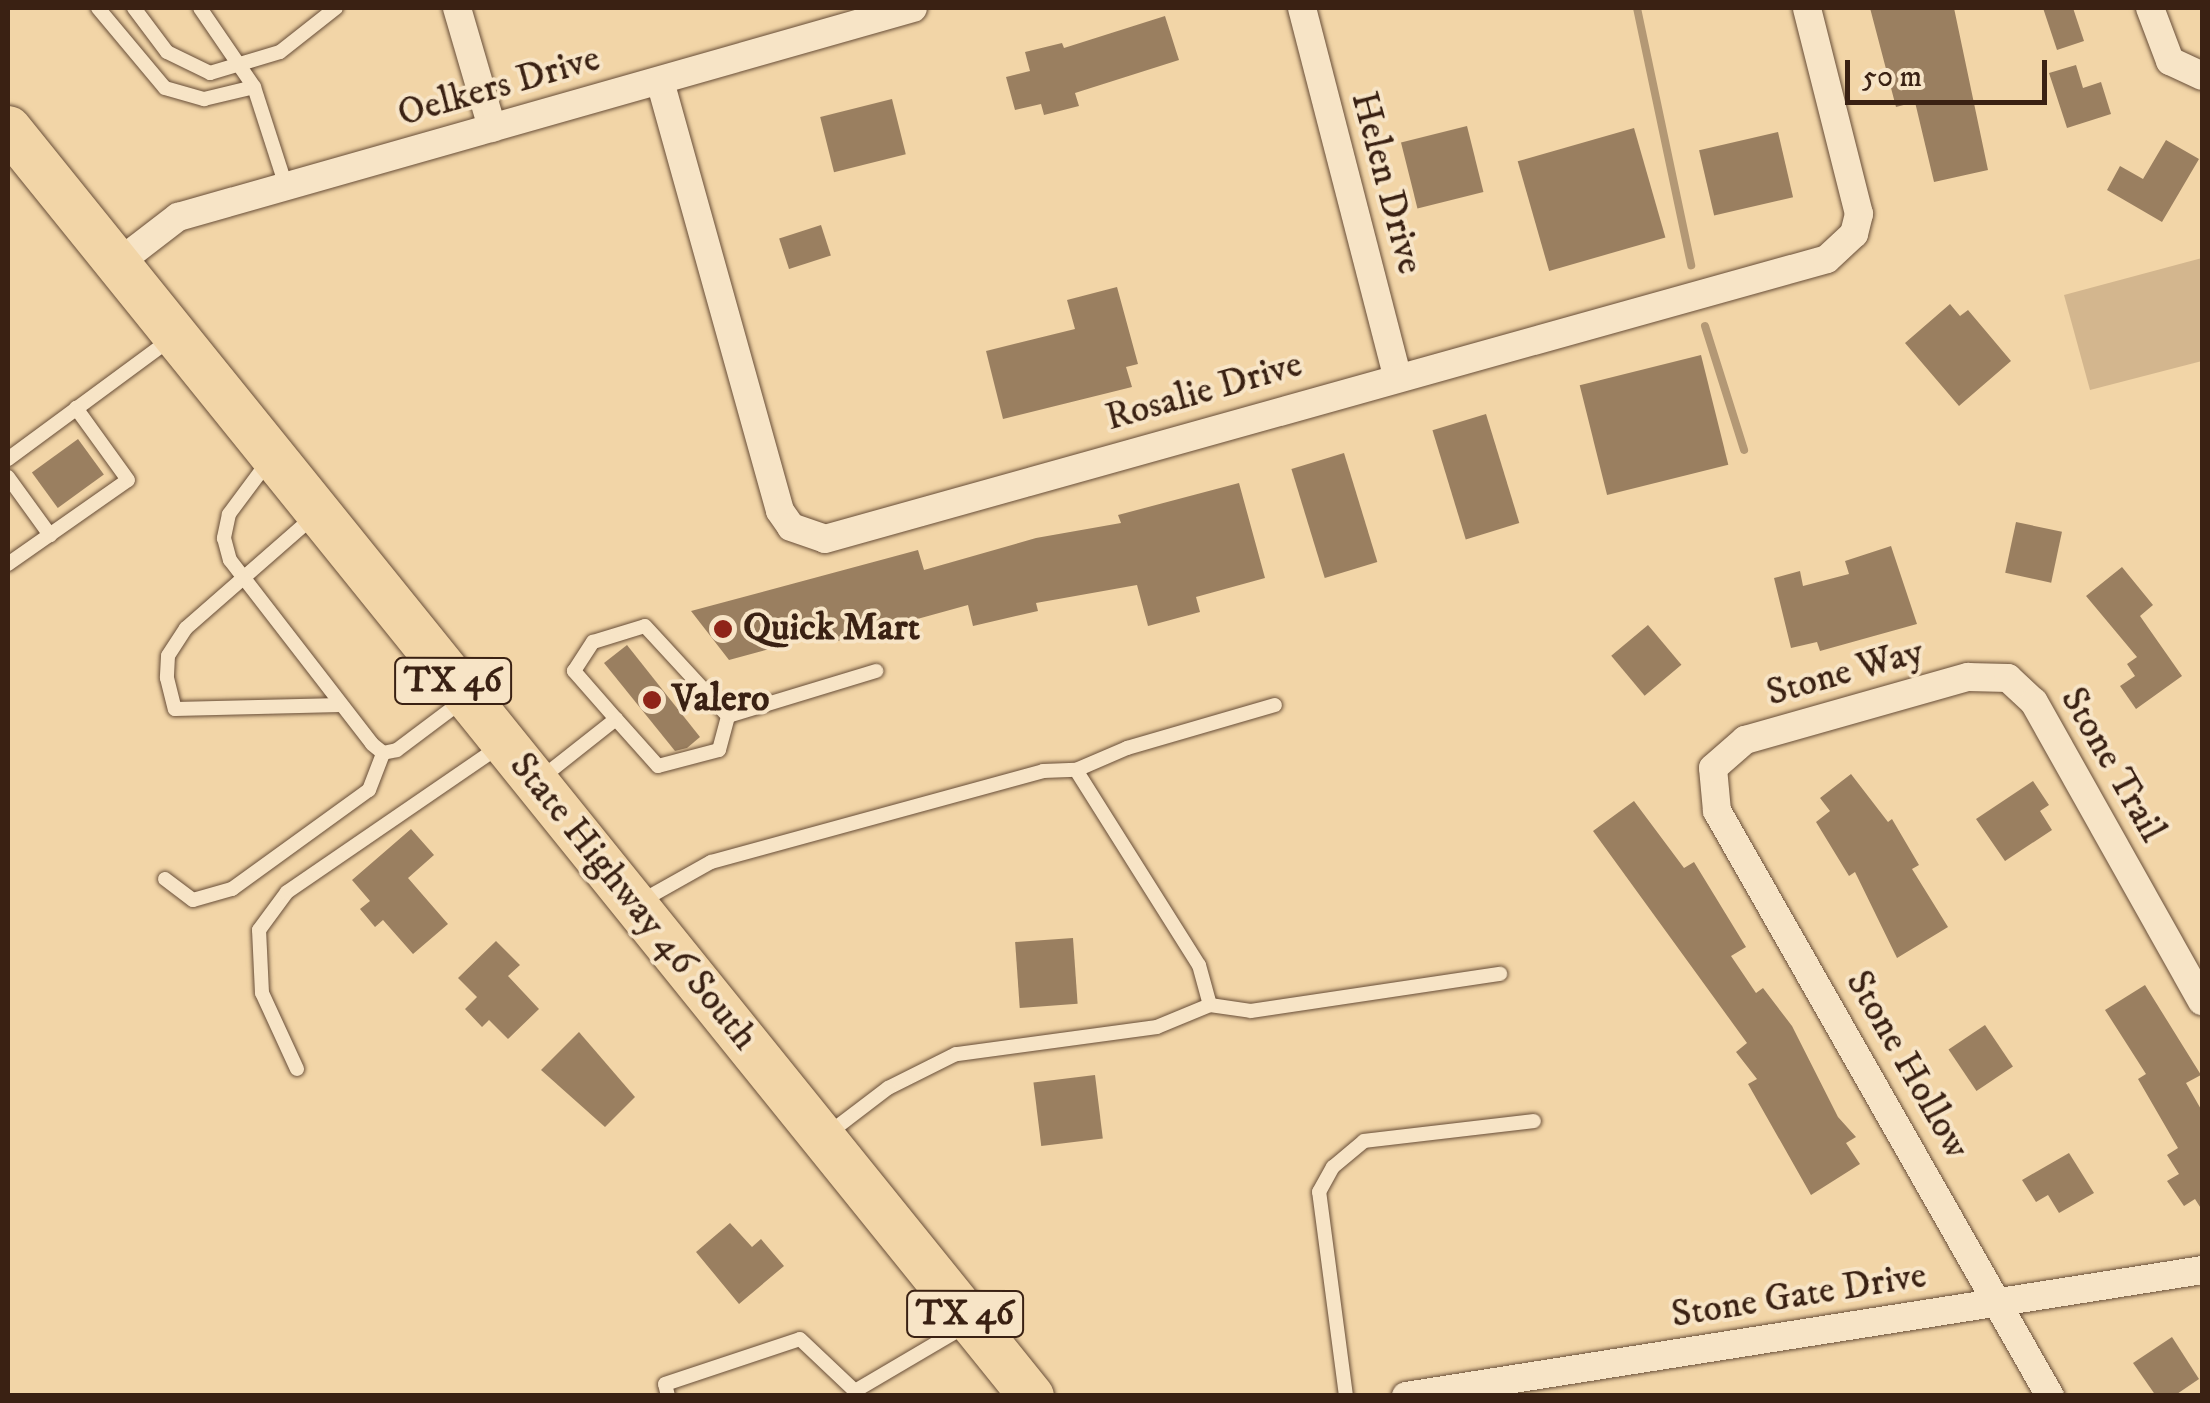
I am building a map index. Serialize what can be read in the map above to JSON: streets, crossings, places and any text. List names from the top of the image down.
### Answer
{
  "streets": {
    "main road": ["TX 46", "State Highway 46 South"],
    "street": [
      "Oelkers Drive",
      "Helen Drive",
      "Rosalie Drive",
      "Stone Way",
      "Stone Trail",
      "Stone Hollow",
      "Stone Gate Drive"
    ]
  },
  "crossings": [
    ["Oelkers Drive", "Rosalie Drive"],
    ["Oelkers Drive", "State Highway 46 South"],
    ["Helen Drive", "Rosalie Drive"],
    ["Stone Way", "Stone Trail"],
    ["Stone Way", "Stone Hollow"],
    ["Stone Hollow", "Stone Gate Drive"]
  ],
  "places": ["Quick Mart", "Valero"],
  "scale_bar": "50 m"
}
